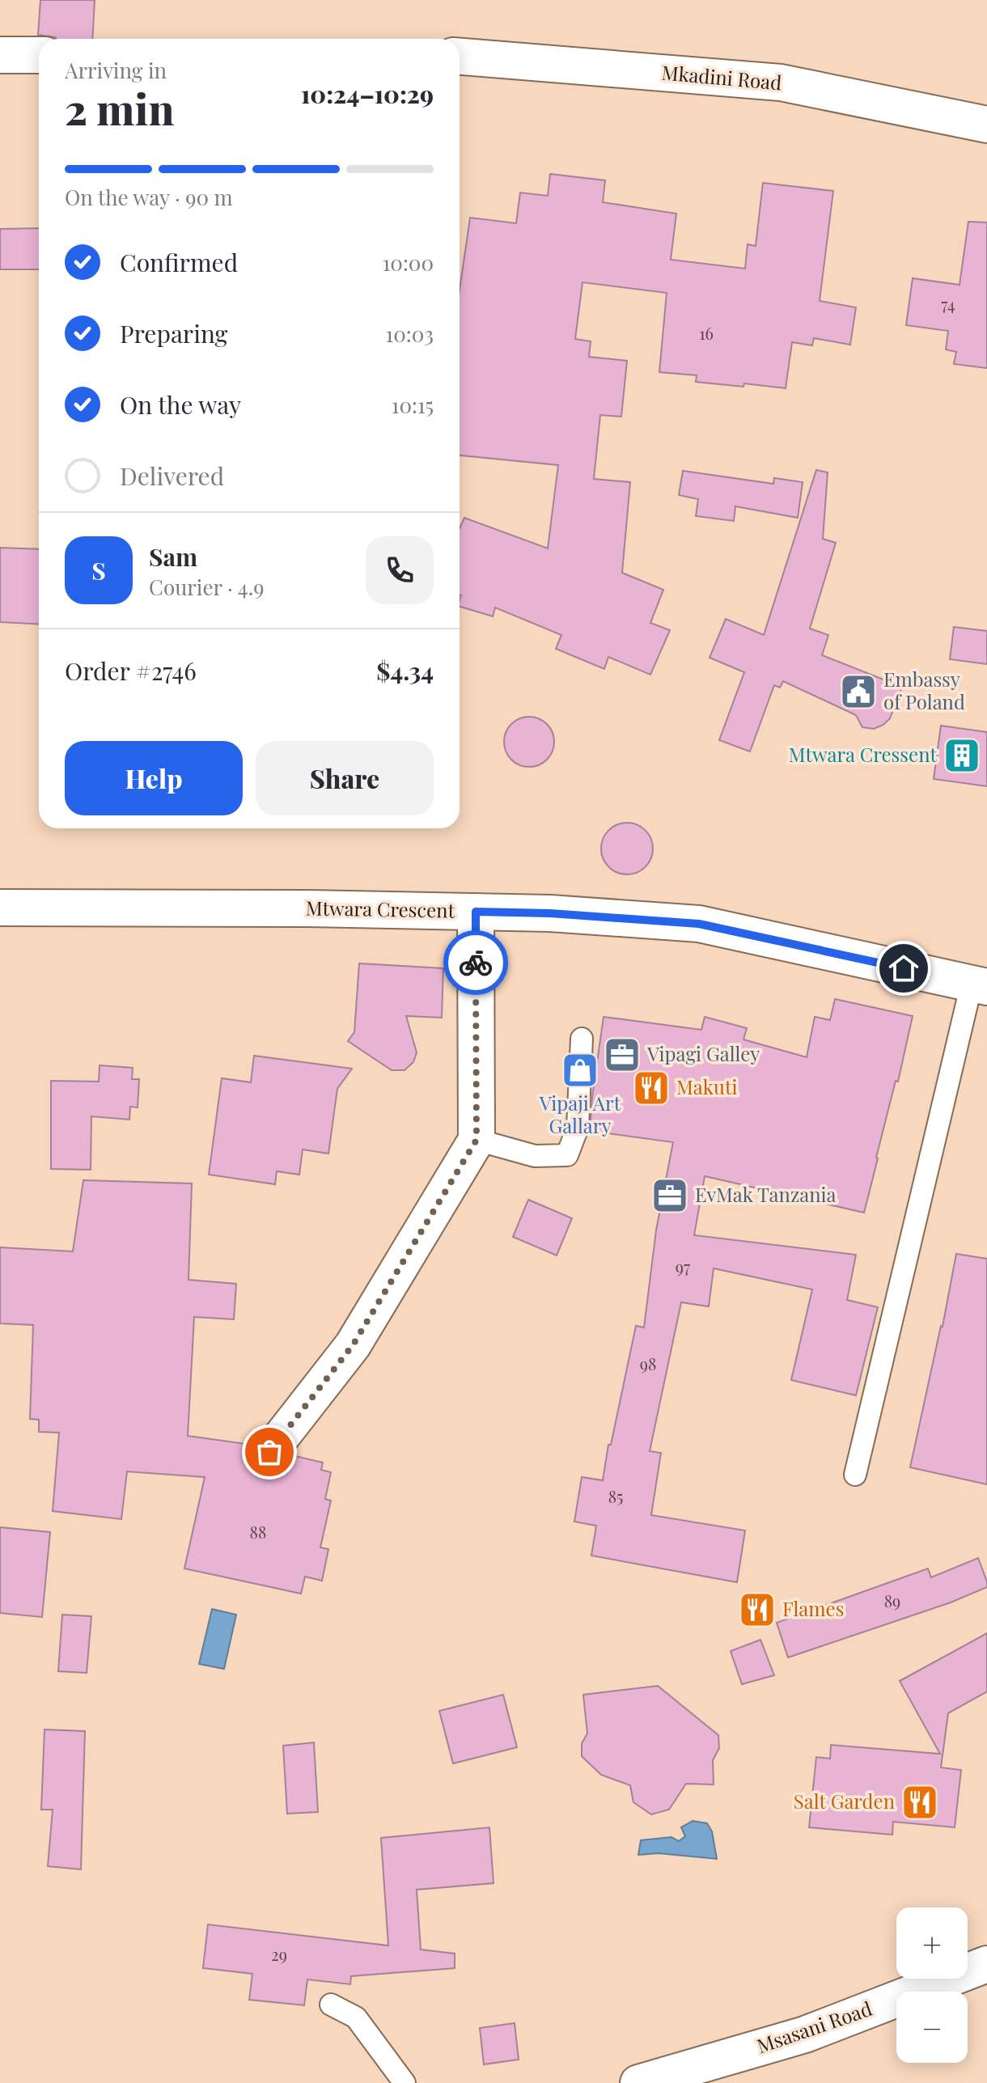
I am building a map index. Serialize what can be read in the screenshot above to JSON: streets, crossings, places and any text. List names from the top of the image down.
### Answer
{
  "streets": {
    "street": ["Mkadini Road", "Mtwara Crescent", "Msasani Road"]
  },
  "places": {
    "public building": ["Embassy of Poland"],
    "building": ["Mtwara Cressent"],
    "office": ["Vipagi Galley", "EvMak Tanzania"],
    "shop": ["Vipaji Art Gallary"],
    "restaurant": ["Makuti", "Flames", "Salt Garden"]
  },
  "house_numbers": [
    "74",
    "16",
    "97",
    "98",
    "85",
    "88",
    "89",
    "29"
  ],
  "page": {
    "heading": ["2 min", "Arriving in", "10:24–10:29"],
    "panel": [
      "Sam",
      "Courier · 4.9",
      "Order #2746",
      "$4.34"
    ],
    "bar": "On the way · 90 m",
    "list": [
      ["Confirmed", "10:00"],
      ["Preparing", "10:03"],
      ["On the way", "10:15"],
      "Delivered"
    ],
    "round": "S",
    "buttons": ["Help", "Share"],
    "map_buttons": ["+", "−"]
  }
}
